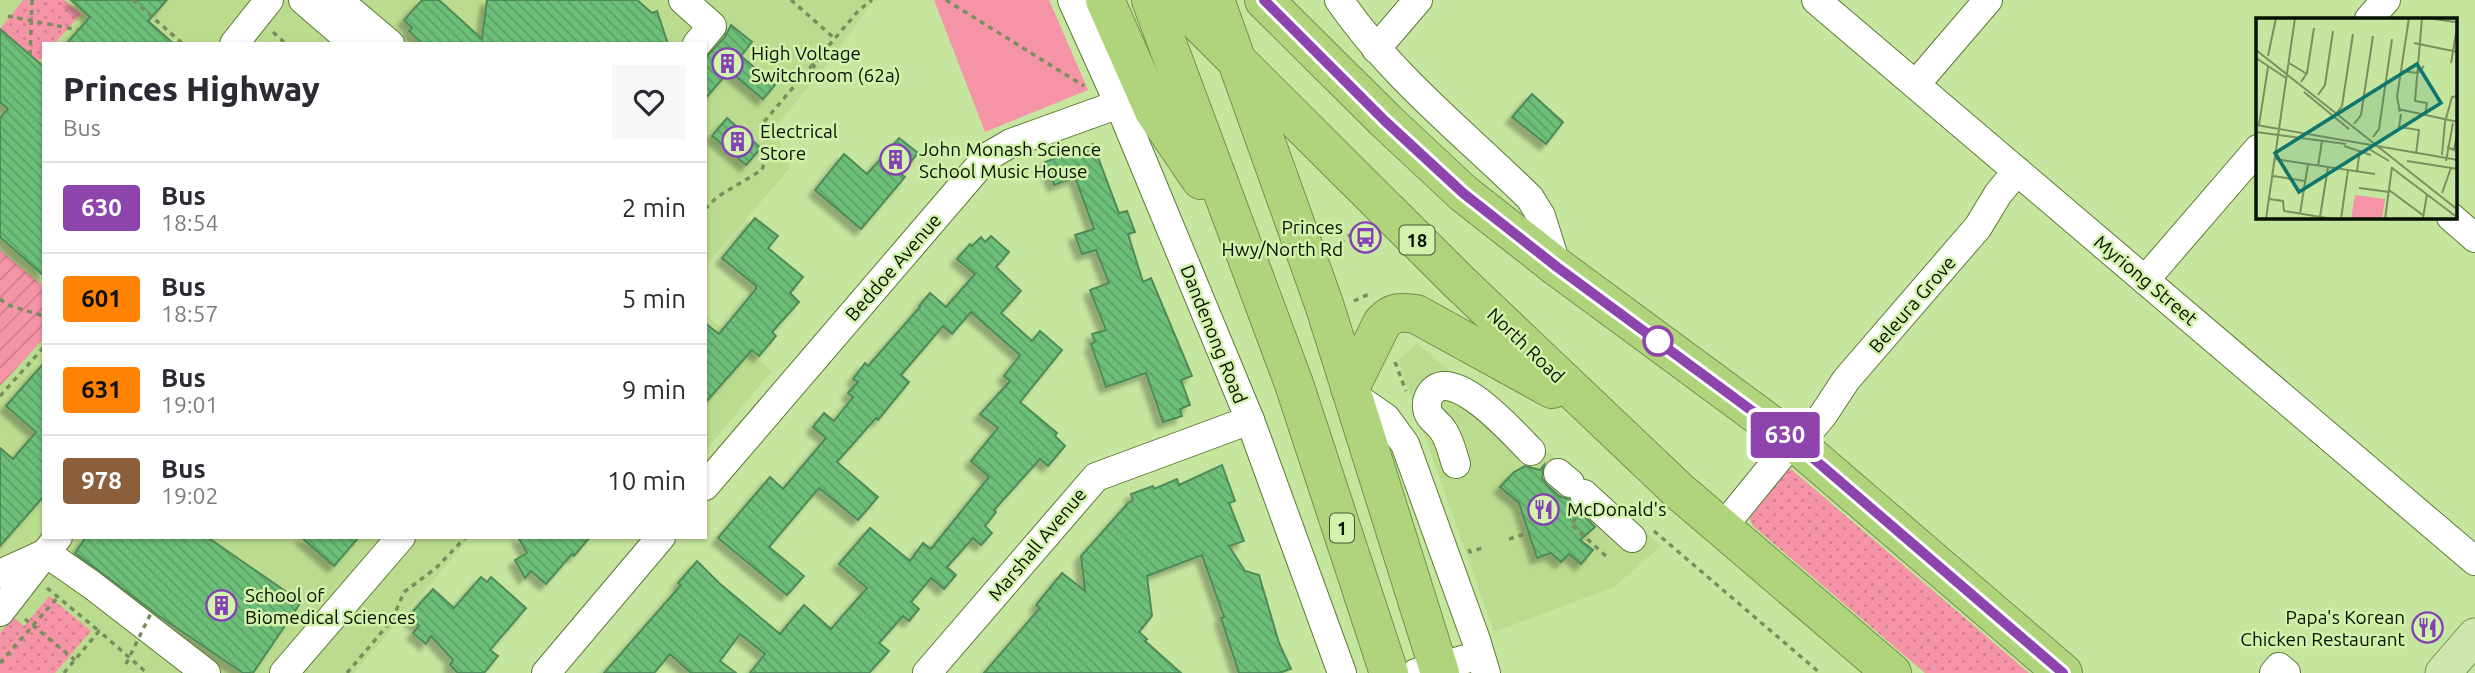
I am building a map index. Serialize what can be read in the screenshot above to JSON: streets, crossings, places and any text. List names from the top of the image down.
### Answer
{
  "streets": {
    "highway": ["18", "North Road", "1"],
    "street": [
      "Beddoe Avenue",
      "Myriong Street",
      "Beleura Grove",
      "Dandenong Road",
      "Marshall Avenue"
    ]
  },
  "crossings": [
    ["Beddoe Avenue", "Dandenong Road"],
    ["Myriong Street", "Beleura Grove"],
    ["Beleura Grove", "North Road"],
    ["Dandenong Road", "Marshall Avenue"]
  ],
  "places": {
    "building": [
      "High Voltage Switchroom (62a)",
      "Electrical Store",
      "John Monash Science School Music House",
      "School of Biomedical Sciences"
    ],
    "bus stop": ["Princes Hwy/North Rd"],
    "restaurant": ["McDonald's", "Papa's Korean Chicken Restaurant"]
  },
  "lines": ["bus line 630"],
  "page": {
    "on_map": "630",
    "heading": ["Princes Highway", "Bus"],
    "list": [
      {
        "mark": "630",
        "name": "Bus",
        "note": "18:54",
        "value": "2 min"
      },
      {
        "mark": "601",
        "name": "Bus",
        "note": "18:57",
        "value": "5 min"
      },
      {
        "mark": "631",
        "name": "Bus",
        "note": "19:01",
        "value": "9 min"
      },
      {
        "mark": "978",
        "name": "Bus",
        "note": "19:02",
        "value": "10 min"
      }
    ]
  }
}
